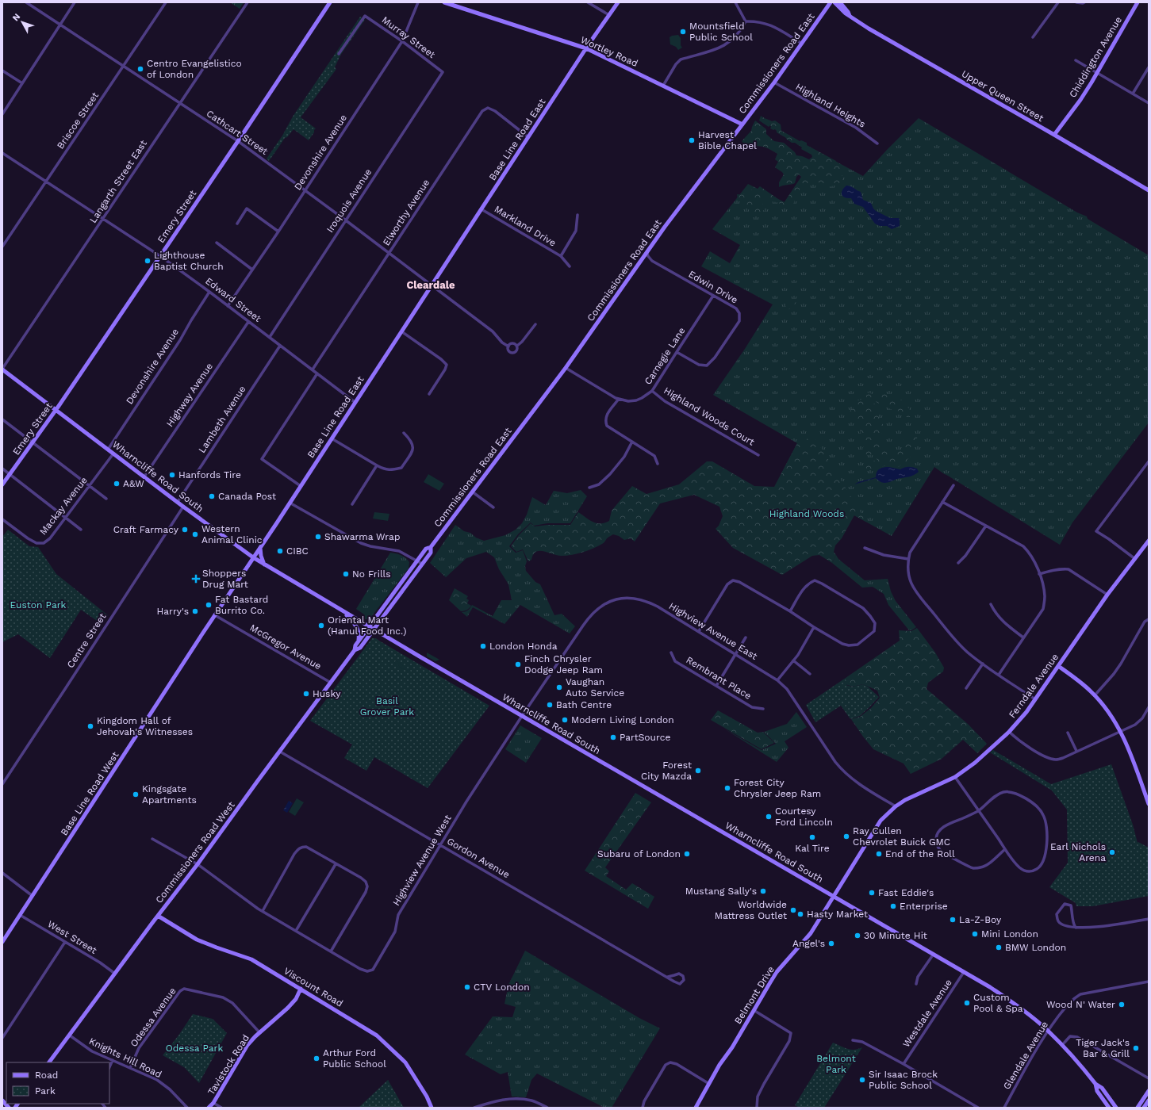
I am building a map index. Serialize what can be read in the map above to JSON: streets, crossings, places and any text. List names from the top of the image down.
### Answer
{
  "streets": {
    "street": [
      "Murray Street",
      "Wortley Road",
      "Chiddington Avenue",
      "Commissioners Road East",
      "Upper Queen Street",
      "Highland Heights",
      "Briscoe Street",
      "Cathcart Street",
      "Base Line Road East",
      "Devonshire Avenue",
      "Langarth Street East",
      "Iroquois Avenue",
      "Elworthy Avenue",
      "Emery Street",
      "Markland Drive",
      "Edwin Drive",
      "Edward Street",
      "Carnegie Lane",
      "Highway Avenue",
      "Highland Woods Court",
      "Lambeth Avenue",
      "Wharncliffe Road South",
      "Mackay Avenue",
      "Highview Avenue East",
      "Centre Street",
      "McGregor Avenue",
      "Rembrant Place",
      "Ferndale Avenue",
      "Base Line Road West",
      "Commissioners Road West",
      "Gordon Avenue",
      "Highview Avenue West",
      "West Street",
      "Viscount Road",
      "Belmont Drive",
      "Westdale Avenue",
      "Odessa Avenue",
      "Glendale Avenue",
      "Knights Hill Road",
      "Tavistock Road"
    ]
  },
  "crossings": [
    ["Murray Street", "Devonshire Avenue"],
    ["Murray Street", "Iroquois Avenue"],
    ["Wortley Road", "Commissioners Road East"],
    ["Wortley Road", "Base Line Road East"],
    ["Chiddington Avenue", "Upper Queen Street"],
    ["Commissioners Road East", "Highland Heights"],
    ["Commissioners Road East", "Edwin Drive"],
    ["Commissioners Road East", "Carnegie Lane"],
    ["Commissioners Road East", "Wharncliffe Road South"],
    ["Commissioners Road East", "Commissioners Road West"],
    ["Briscoe Street", "Cathcart Street"],
    ["Briscoe Street", "Edward Street"],
    ["Cathcart Street", "Base Line Road East"],
    ["Cathcart Street", "Devonshire Avenue"],
    ["Cathcart Street", "Langarth Street East"],
    ["Cathcart Street", "Iroquois Avenue"],
    ["Cathcart Street", "Elworthy Avenue"],
    ["Cathcart Street", "Emery Street"],
    ["Base Line Road East", "Elworthy Avenue"],
    ["Base Line Road East", "Markland Drive"],
    ["Base Line Road East", "Edward Street"],
    ["Base Line Road East", "Wharncliffe Road South"],
    ["Base Line Road East", "Base Line Road West"],
    ["Devonshire Avenue", "Edward Street"],
    ["Devonshire Avenue", "Wharncliffe Road South"],
    ["Langarth Street East", "Edward Street"],
    ["Langarth Street East", "Wharncliffe Road South"],
    ["Iroquois Avenue", "Edward Street"],
    ["Elworthy Avenue", "Edward Street"],
    ["Emery Street", "Edward Street"],
    ["Emery Street", "Wharncliffe Road South"],
    ["Edwin Drive", "Carnegie Lane"],
    ["Edward Street", "Highway Avenue"],
    ["Edward Street", "Lambeth Avenue"],
    ["Carnegie Lane", "Highland Woods Court"],
    ["Highway Avenue", "Wharncliffe Road South"],
    ["Lambeth Avenue", "Wharncliffe Road South"],
    ["Wharncliffe Road South", "Mackay Avenue"],
    ["Wharncliffe Road South", "Highview Avenue East"],
    ["Wharncliffe Road South", "Centre Street"],
    ["Wharncliffe Road South", "Ferndale Avenue"],
    ["Wharncliffe Road South", "Base Line Road West"],
    ["Wharncliffe Road South", "Commissioners Road West"],
    ["Wharncliffe Road South", "Highview Avenue West"],
    ["Wharncliffe Road South", "Belmont Drive"],
    ["Wharncliffe Road South", "Westdale Avenue"],
    ["Wharncliffe Road South", "Glendale Avenue"],
    ["Highview Avenue East", "Ferndale Avenue"],
    ["Highview Avenue East", "Highview Avenue West"],
    ["McGregor Avenue", "Base Line Road West"],
    ["McGregor Avenue", "Commissioners Road West"],
    ["Ferndale Avenue", "Belmont Drive"],
    ["Base Line Road West", "West Street"],
    ["Commissioners Road West", "Gordon Avenue"],
    ["Commissioners Road West", "Highview Avenue West"],
    ["Commissioners Road West", "West Street"],
    ["Commissioners Road West", "Viscount Road"],
    ["Commissioners Road West", "Knights Hill Road"],
    ["Gordon Avenue", "Highview Avenue West"],
    ["Viscount Road", "Tavistock Road"],
    ["Odessa Avenue", "Knights Hill Road"],
    ["Odessa Avenue", "Tavistock Road"]
  ],
  "districts": ["Cleardale"],
  "parks": [
    "Highland Woods",
    "Euston Park",
    "Basil Grover Park",
    "Odessa Park",
    "Belmont Park"
  ],
  "places": {
    "other": [
      "Mountsfield Public School",
      "Centro Evangelistico of London",
      "Harvest Bible Chapel",
      "Lighthouse Baptist Church",
      "Hanfords Tire",
      "A&W",
      "Canada Post",
      "Craft Farmacy",
      "Western Animal Clinic",
      "Shawarma Wrap",
      "CIBC",
      "No Frills",
      "Fat Bastard Burrito Co.",
      "Harry's",
      "Oriental Mart (Hanul Food Inc.)",
      "London Honda",
      "Finch Chrysler Dodge Jeep Ram",
      "Vaughan Auto Service",
      "Husky",
      "Bath Centre",
      "Modern Living London",
      "Kingdom Hall of Jehovah's Witnesses",
      "PartSource",
      "Forest City Mazda",
      "Forest City Chrysler Jeep Ram",
      "Kingsgate Apartments",
      "Courtesy Ford Lincoln",
      "Ray Cullen Chevrolet Buick GMC",
      "Kal Tire",
      "Earl Nichols Arena",
      "Subaru of London",
      "End of the Roll",
      "Mustang Sally's",
      "Fast Eddie's",
      "Enterprise",
      "Worldwide Mattress Outlet",
      "Hasty Market",
      "La-Z-Boy",
      "Mini London",
      "30 Minute Hit",
      "Angel's",
      "BMW London",
      "CTV London",
      "Custom Pool & Spa",
      "Wood N' Water",
      "Tiger Jack's Bar & Grill",
      "Arthur Ford Public School",
      "Sir Isaac Brock Public School"
    ],
    "health": ["Shoppers Drug Mart"]
  },
  "legend": ["Road", "Park"],
  "north": "top left"
}
